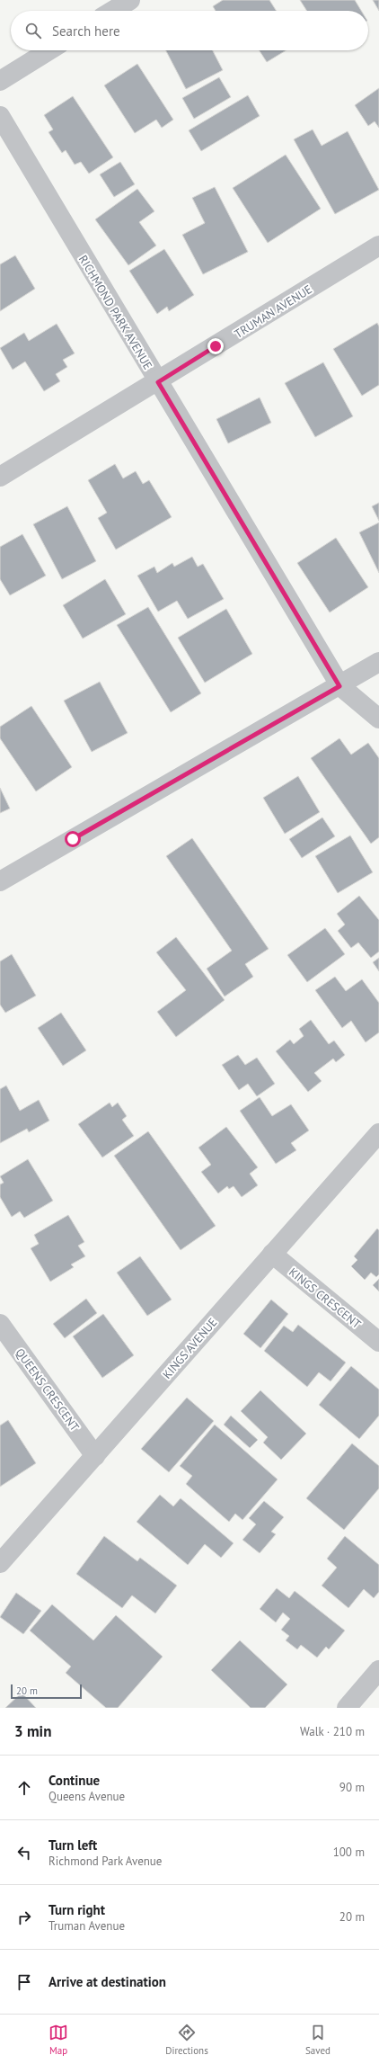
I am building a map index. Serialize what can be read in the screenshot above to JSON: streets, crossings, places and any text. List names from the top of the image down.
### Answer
{
  "streets": {
    "street": [
      "TRUMAN AVENUE",
      "RICHMOND PARK AVENUE",
      "KINGS CRESCENT",
      "KINGS AVENUE",
      "QUEENS CRESCENT"
    ]
  },
  "crossings": [
    ["TRUMAN AVENUE", "RICHMOND PARK AVENUE"],
    ["KINGS CRESCENT", "KINGS AVENUE"],
    ["KINGS AVENUE", "QUEENS CRESCENT"]
  ],
  "scale_bar": "20 m",
  "page": {
    "search": "Search here",
    "scale": "20 m",
    "heading": ["3 min", "Walk · 210 m"],
    "list": [
      ["Continue", "Queens Avenue", "90 m"],
      ["Turn left", "Richmond Park Avenue", "100 m"],
      ["Turn right", "Truman Avenue", "20 m"],
      "Arrive at destination"
    ],
    "nav": ["Map", "Directions", "Saved"]
  }
}
